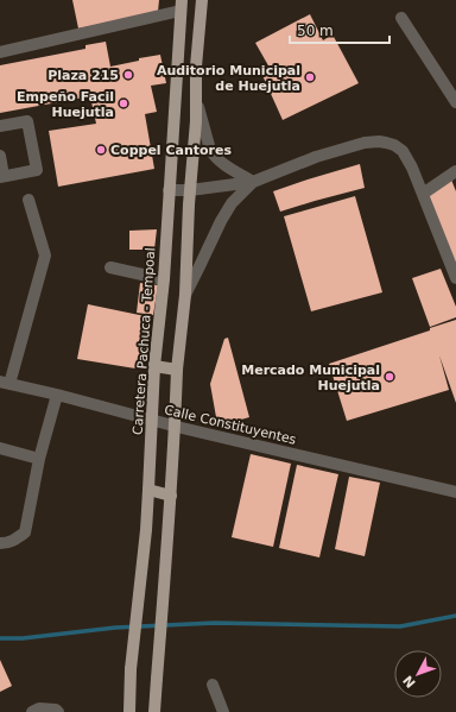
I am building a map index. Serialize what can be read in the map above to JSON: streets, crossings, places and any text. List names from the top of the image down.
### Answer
{
  "streets": {
    "main road": ["Carretera Pachuca - Tempoal"],
    "street": ["Calle Constituyentes"]
  },
  "places": [
    "Plaza 215",
    "Auditorio Municipal de Huejutla",
    "Empeño Facil Huejutla",
    "Coppel Cantores",
    "Mercado Municipal Huejutla"
  ],
  "scale_bar": "50 m",
  "north": "bottom left"
}
